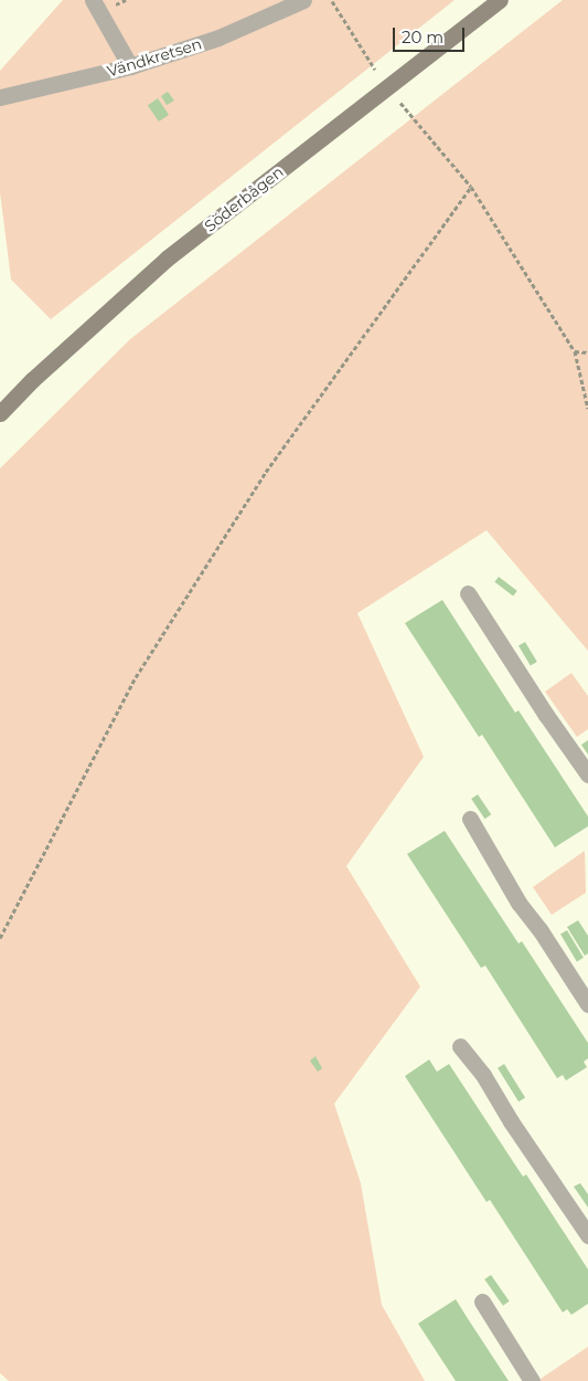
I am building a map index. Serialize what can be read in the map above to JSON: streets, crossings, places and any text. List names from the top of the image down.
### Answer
{
  "streets": {
    "street": ["Vändkretsen", "Söderbågen"]
  },
  "scale_bar": "20 m"
}
